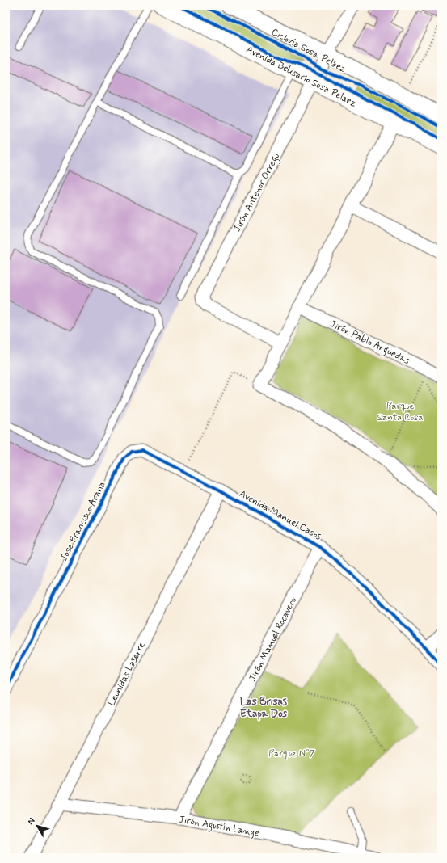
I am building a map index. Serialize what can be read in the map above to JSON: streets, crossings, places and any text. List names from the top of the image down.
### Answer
{
  "streets": {
    "street": [
      "Avenida Belisario Sosa Pelaez",
      "Jirón Antenor Orrego",
      "Jirón Pablo Arguedas",
      "Avenida Manuel Casos",
      "Jose Francisco Arana",
      "Jirón Manuel Rocavero",
      "Leonidas Laserre",
      "Jirón Agustín Lange"
    ],
    "cycle path": ["Ciclovía Sosa Peláez"]
  },
  "crossings": [
    ["Avenida Belisario Sosa Pelaez", "Jirón Antenor Orrego"],
    ["Avenida Manuel Casos", "Jose Francisco Arana"],
    ["Avenida Manuel Casos", "Jirón Manuel Rocavero"],
    ["Avenida Manuel Casos", "Leonidas Laserre"],
    ["Jose Francisco Arana", "Leonidas Laserre"],
    ["Jirón Manuel Rocavero", "Jirón Agustín Lange"],
    ["Leonidas Laserre", "Jirón Agustín Lange"]
  ],
  "districts": ["Las Brisas Etapa Dos"],
  "parks": ["Parque Santa Rosa", "Parque N°7"],
  "north": "top left"
}
